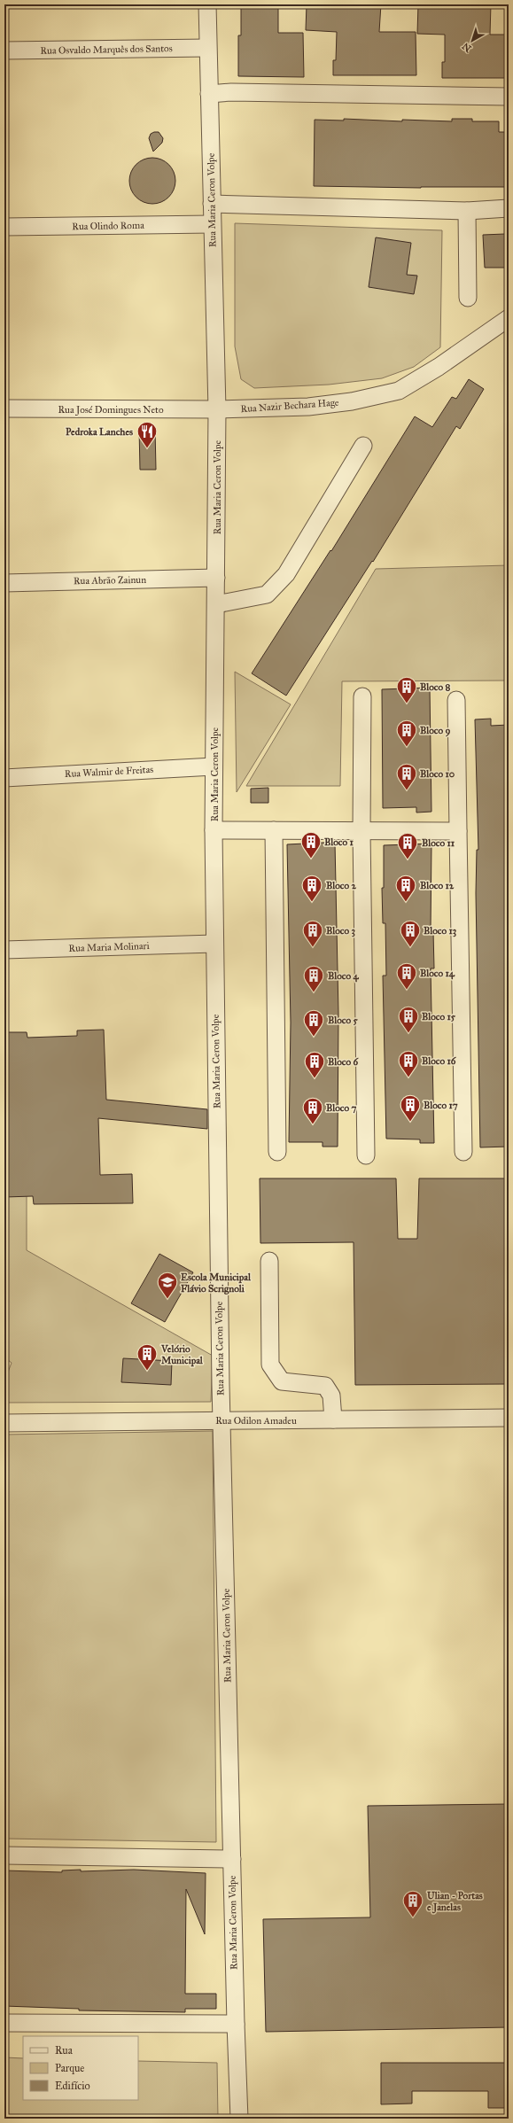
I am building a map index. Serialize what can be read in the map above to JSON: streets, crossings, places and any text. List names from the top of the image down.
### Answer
{
  "streets": {
    "street": [
      "Rua Osvaldo Marquês dos Santos",
      "Rua Maria Ceron Volpe",
      "Rua Olindo Roma",
      "Rua Nazir Bechara Hage",
      "Rua José Domingues Neto",
      "Rua Abrão Zainun",
      "Rua Walmir de Freitas",
      "Rua Maria Molinari",
      "Rua Odilon Amadeu"
    ]
  },
  "crossings": [
    ["Rua Osvaldo Marquês dos Santos", "Rua Maria Ceron Volpe"],
    ["Rua Maria Ceron Volpe", "Rua Olindo Roma"],
    ["Rua Maria Ceron Volpe", "Rua Nazir Bechara Hage"],
    ["Rua Maria Ceron Volpe", "Rua José Domingues Neto"],
    ["Rua Maria Ceron Volpe", "Rua Abrão Zainun"],
    ["Rua Maria Ceron Volpe", "Rua Walmir de Freitas"],
    ["Rua Maria Ceron Volpe", "Rua Maria Molinari"],
    ["Rua Maria Ceron Volpe", "Rua Odilon Amadeu"],
    ["Rua Nazir Bechara Hage", "Rua José Domingues Neto"]
  ],
  "places": {
    "restaurant": ["Pedroka Lanches"],
    "building": [
      "Bloco 8",
      "Bloco 9",
      "Bloco 10",
      "Bloco 1",
      "Bloco 11",
      "Bloco 2",
      "Bloco 12",
      "Bloco 3",
      "Bloco 13",
      "Bloco 14",
      "Bloco 4",
      "Bloco 15",
      "Bloco 5",
      "Bloco 16",
      "Bloco 6",
      "Bloco 17",
      "Bloco 7",
      "Velório Municipal",
      "Ulian - Portas e Janelas"
    ],
    "school or university": ["Escola Municipal Flávio Scrignoli"]
  },
  "legend": ["Rua", "Parque", "Edifício"],
  "north": "bottom left"
}
